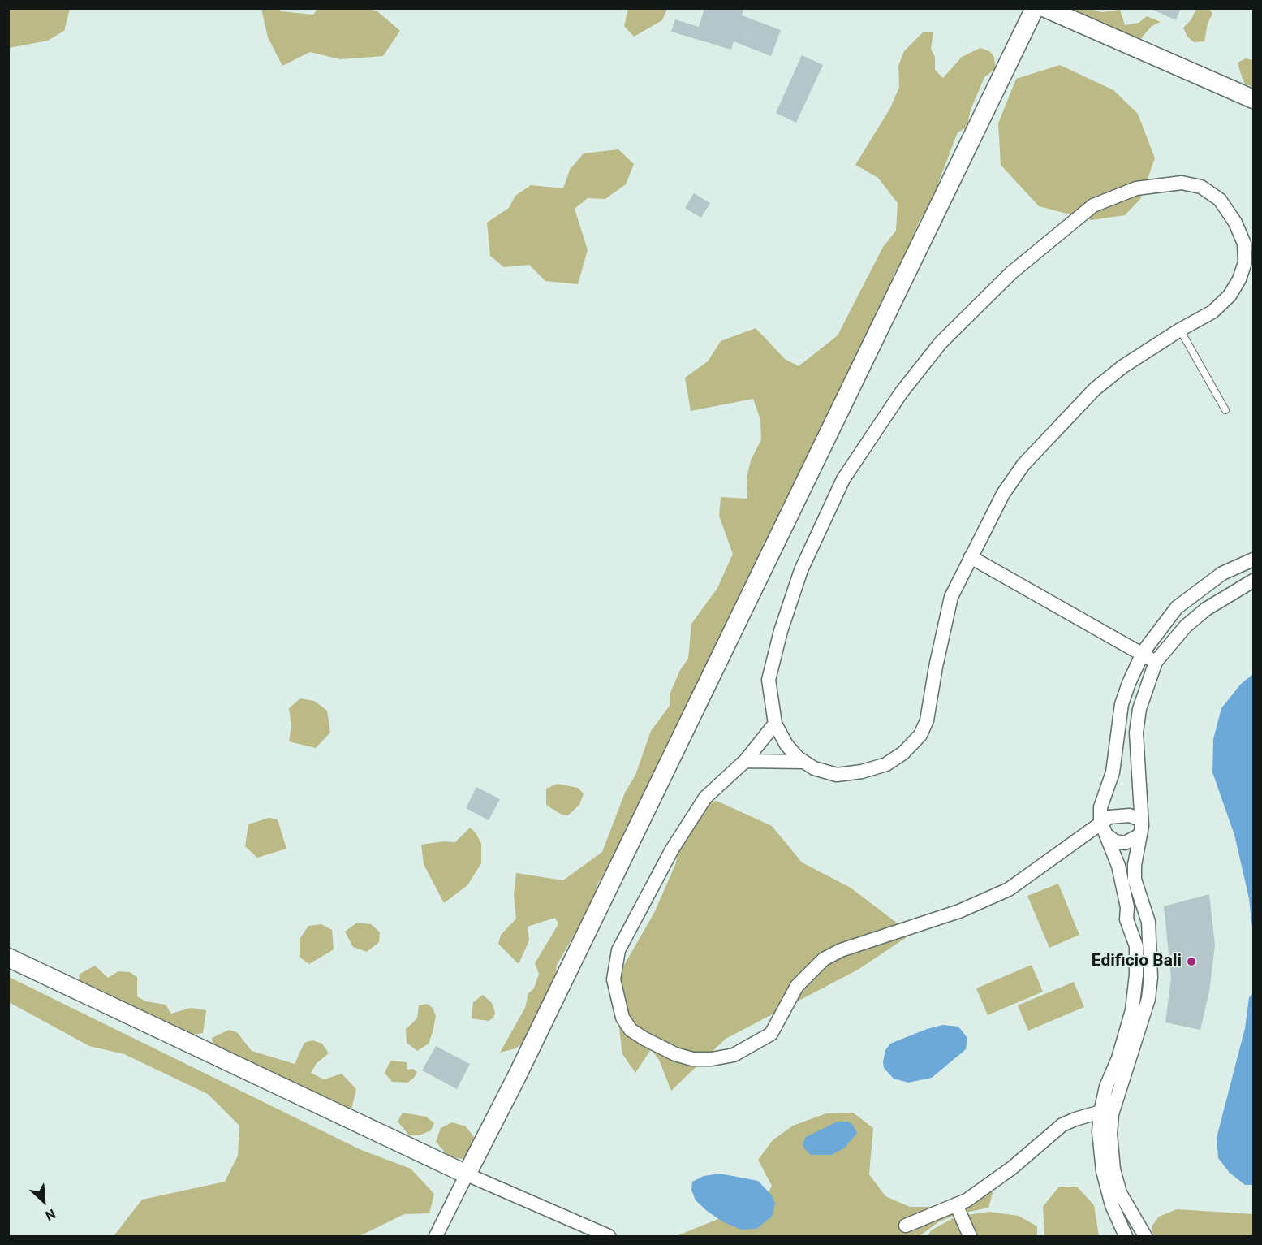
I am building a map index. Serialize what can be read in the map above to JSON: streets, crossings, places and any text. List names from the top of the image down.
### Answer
{
  "places": ["Edificio Bali"],
  "north": "bottom right"
}
